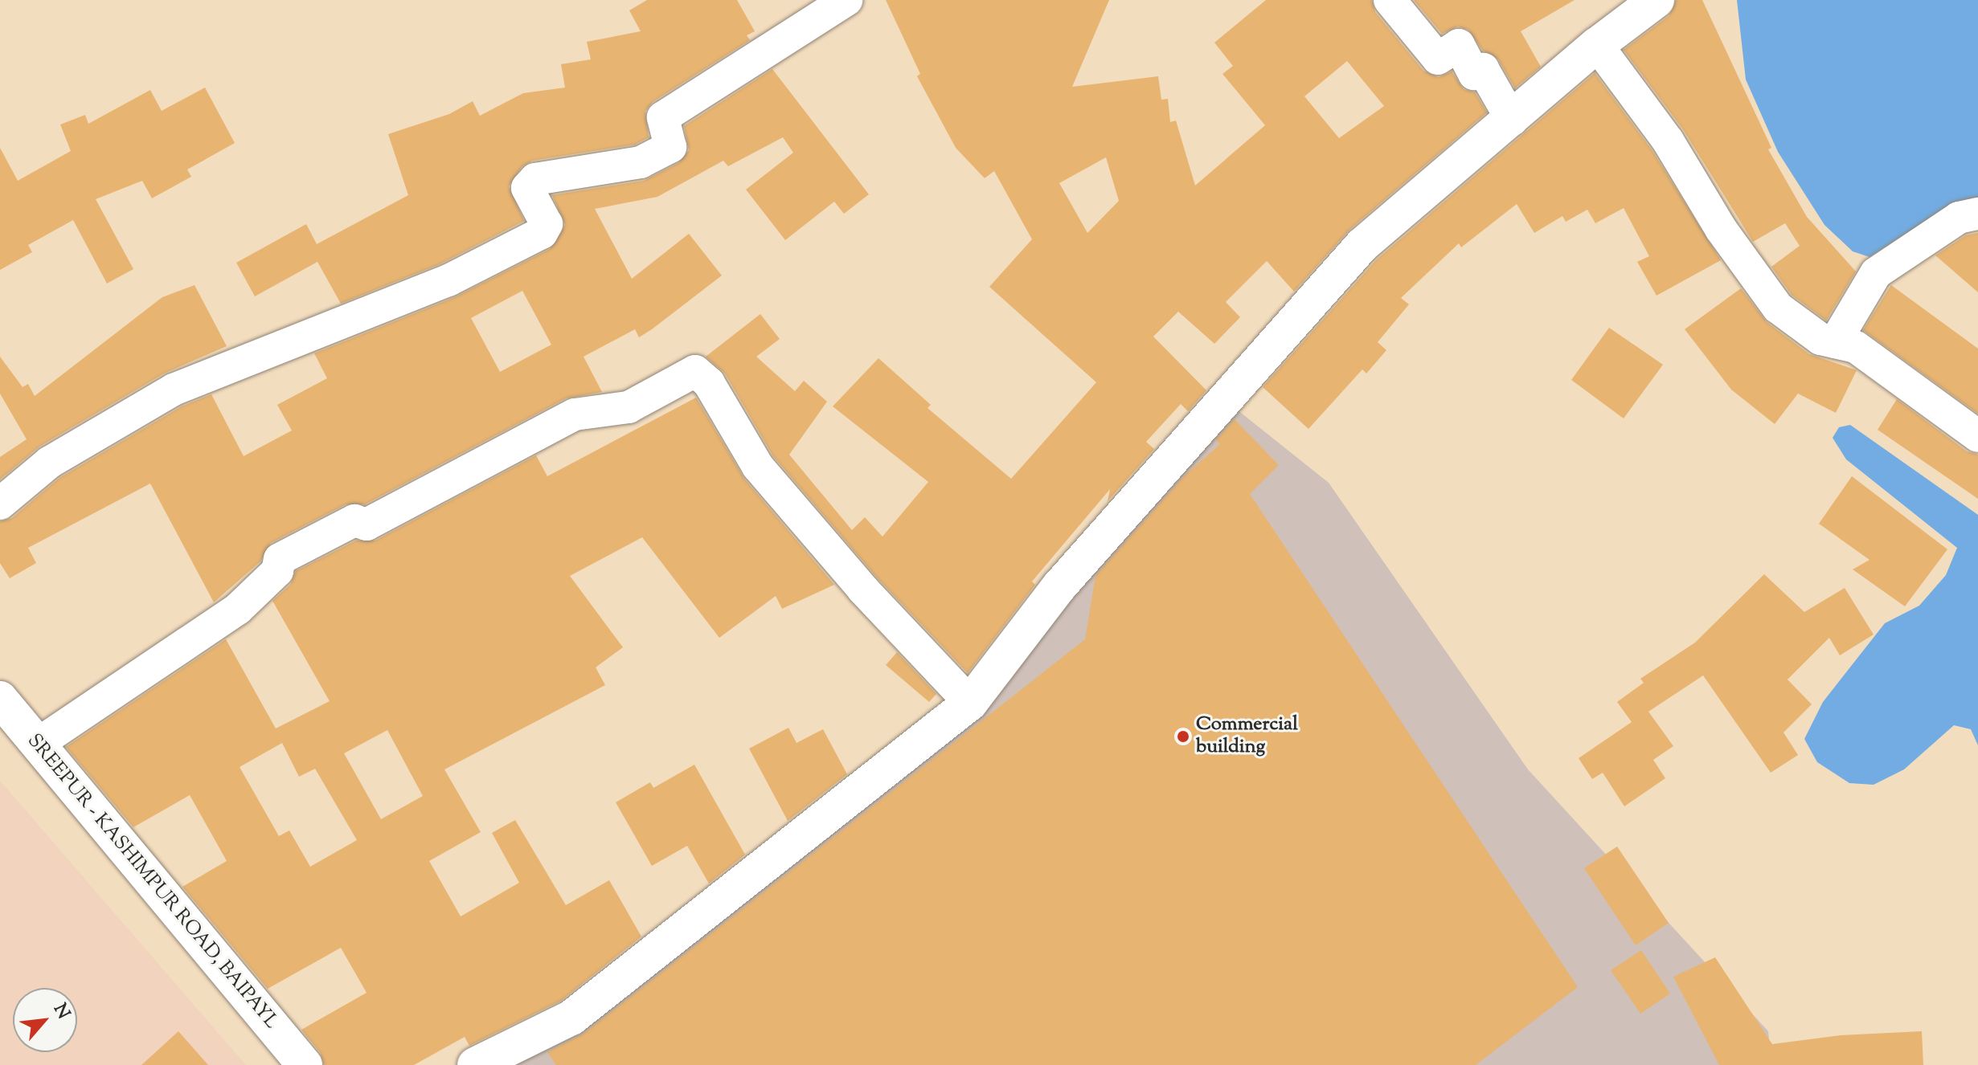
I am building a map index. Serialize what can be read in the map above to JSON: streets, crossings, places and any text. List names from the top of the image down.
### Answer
{
  "streets": {
    "street": ["SREEPUR - KASHIMPUR ROAD, BAIPAYL"]
  },
  "places": ["Commercial building"],
  "north": "top right"
}
